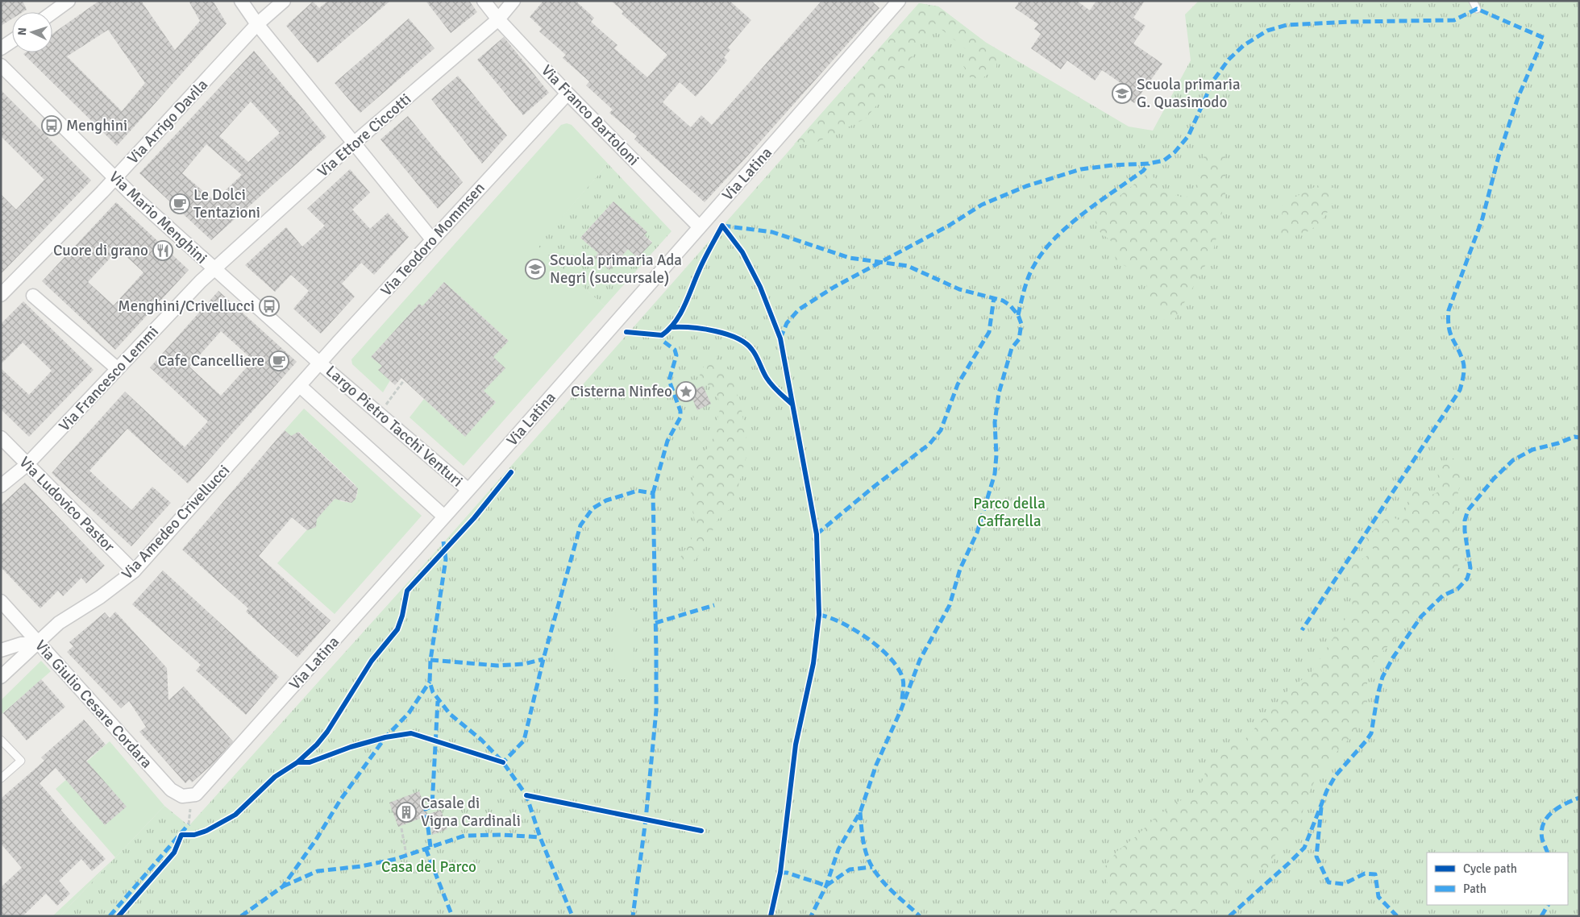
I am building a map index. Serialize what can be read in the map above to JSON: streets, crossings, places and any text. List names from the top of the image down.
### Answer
{
  "streets": {
    "street": [
      "Via Franco Bartoloni",
      "Via Arrigo Davila",
      "Via Ettore Ciccotti",
      "Via Latina",
      "Via Mario Menghini",
      "Via Teodoro Mommsen",
      "Via Francesco Lemmi",
      "Largo Pietro Tacchi Venturi",
      "Via Ludovico Pastor",
      "Via Amedeo Crivellucci",
      "Via Giulio Cesare Cordara"
    ]
  },
  "crossings": [
    ["Via Franco Bartoloni", "Via Ettore Ciccotti"],
    ["Via Franco Bartoloni", "Via Latina"],
    ["Via Franco Bartoloni", "Via Teodoro Mommsen"],
    ["Via Arrigo Davila", "Via Mario Menghini"],
    ["Via Ettore Ciccotti", "Via Mario Menghini"],
    ["Via Ettore Ciccotti", "Via Francesco Lemmi"],
    ["Via Latina", "Largo Pietro Tacchi Venturi"],
    ["Via Latina", "Via Giulio Cesare Cordara"],
    ["Via Mario Menghini", "Via Teodoro Mommsen"],
    ["Via Mario Menghini", "Via Francesco Lemmi"],
    ["Via Mario Menghini", "Largo Pietro Tacchi Venturi"],
    ["Via Teodoro Mommsen", "Largo Pietro Tacchi Venturi"],
    ["Via Teodoro Mommsen", "Via Amedeo Crivellucci"],
    ["Via Francesco Lemmi", "Via Ludovico Pastor"],
    ["Largo Pietro Tacchi Venturi", "Via Amedeo Crivellucci"],
    ["Via Ludovico Pastor", "Via Amedeo Crivellucci"],
    ["Via Amedeo Crivellucci", "Via Giulio Cesare Cordara"]
  ],
  "parks": ["Parco della Caffarella", "Casa del Parco"],
  "places": {
    "school or university": ["Scuola primaria G. Quasimodo", "Scuola primaria Ada Negri (succursale)"],
    "bus stop": ["Menghini", "Menghini/Crivellucci"],
    "cafe": ["Le Dolci Tentazioni", "Cafe Cancelliere"],
    "restaurant": ["Cuore di grano"],
    "place": ["Cisterna Ninfeo"],
    "building": ["Casale di Vigna Cardinali"]
  },
  "legend": ["Cycle path", "Path"],
  "north": "left"
}
